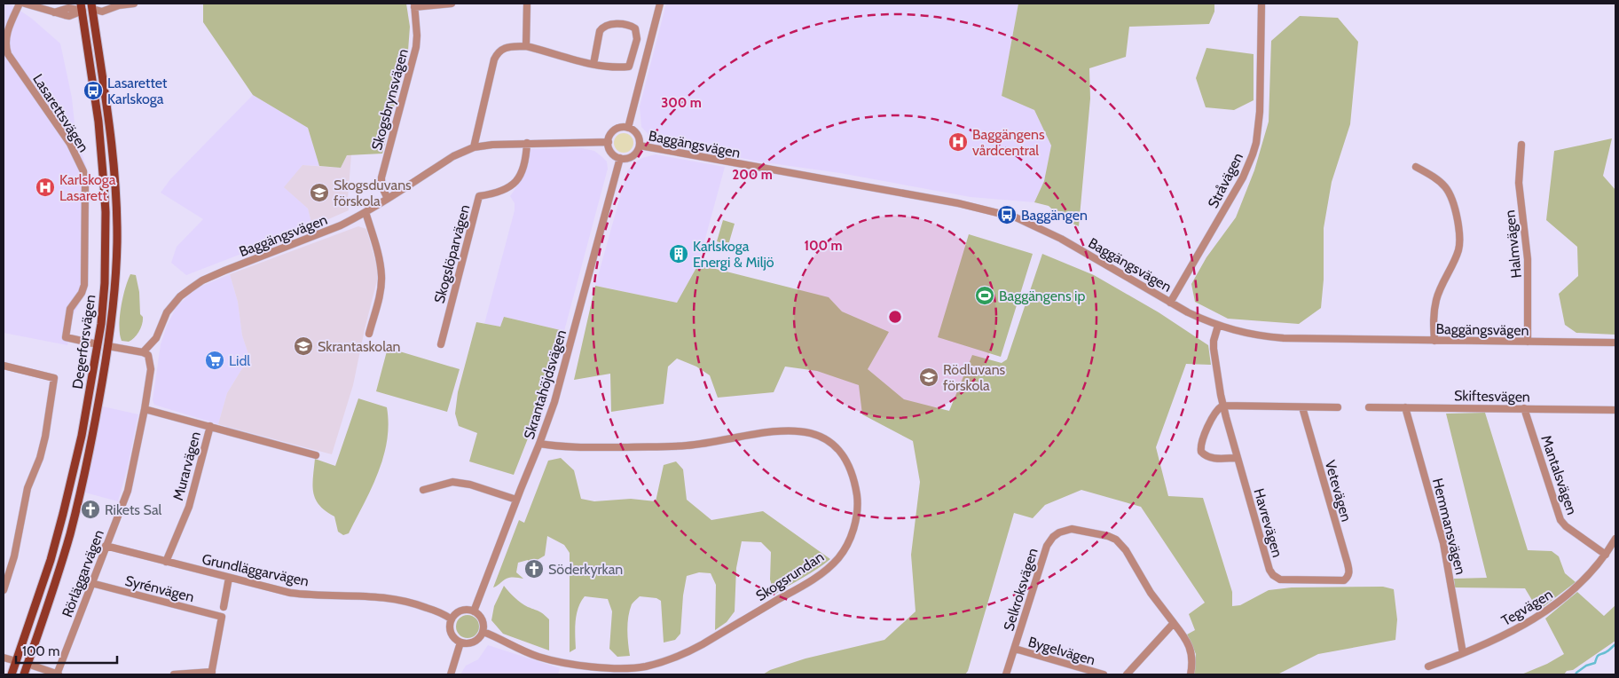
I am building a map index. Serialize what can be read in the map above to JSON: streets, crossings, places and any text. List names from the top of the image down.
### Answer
{
  "streets": {
    "main road": ["Degerforsvägen"],
    "street": [
      "Skogsbrynsvägen",
      "Lasarettsvägen",
      "Baggängsvägen",
      "Stråvägen",
      "Halmvägen",
      "Skogslöparvägen",
      "Skrantahöjdsvägen",
      "Skiftesvägen",
      "Murarvägen",
      "Mantalsvägen",
      "Vetevägen",
      "Havrevägen",
      "Hemmansvägen",
      "Grundläggarvägen",
      "Rörläggarvägen",
      "Skogsrundan",
      "Syrénvägen",
      "Selkroksvägen",
      "Tegvägen",
      "Bygelvägen"
    ]
  },
  "crossings": [
    ["Skogsbrynsvägen", "Baggängsvägen"],
    ["Lasarettsvägen", "Degerforsvägen"],
    ["Baggängsvägen", "Stråvägen"],
    ["Baggängsvägen", "Halmvägen"],
    ["Baggängsvägen", "Skogslöparvägen"],
    ["Baggängsvägen", "Skrantahöjdsvägen"],
    ["Baggängsvägen", "Havrevägen"],
    ["Baggängsvägen", "Rörläggarvägen"],
    ["Skrantahöjdsvägen", "Grundläggarvägen"],
    ["Skrantahöjdsvägen", "Skogsrundan"],
    ["Skiftesvägen", "Mantalsvägen"],
    ["Skiftesvägen", "Hemmansvägen"],
    ["Murarvägen", "Grundläggarvägen"],
    ["Murarvägen", "Rörläggarvägen"],
    ["Mantalsvägen", "Tegvägen"],
    ["Vetevägen", "Havrevägen"],
    ["Hemmansvägen", "Tegvägen"],
    ["Grundläggarvägen", "Rörläggarvägen"],
    ["Grundläggarvägen", "Skogsrundan"],
    ["Rörläggarvägen", "Syrénvägen"],
    ["Selkroksvägen", "Bygelvägen"]
  ],
  "places": {
    "bus stop": ["Lasarettet Karlskoga", "Baggängen"],
    "hospital": ["Baggängens vårdcentral", "Karlskoga Lasarett"],
    "school or university": ["Skogsduvans förskola", "Skrantaskolan", "Rödluvans förskola"],
    "building": ["Karlskoga Energi & Miljö"],
    "sports": ["Baggängens ip"],
    "supermarket": ["Lidl"],
    "church": ["Rikets Sal", "Söderkyrkan"]
  },
  "scale_bar": "100 m",
  "rings": ["300 m", "200 m", "100 m"]
}
